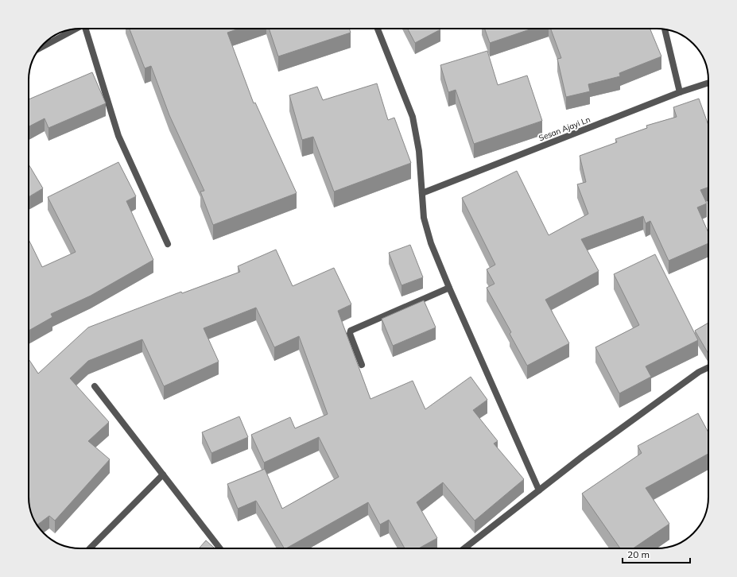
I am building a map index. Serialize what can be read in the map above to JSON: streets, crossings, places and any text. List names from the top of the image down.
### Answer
{
  "streets": {
    "street": ["Sesan Ajayi Ln"]
  },
  "scale_bar": "20 m"
}
